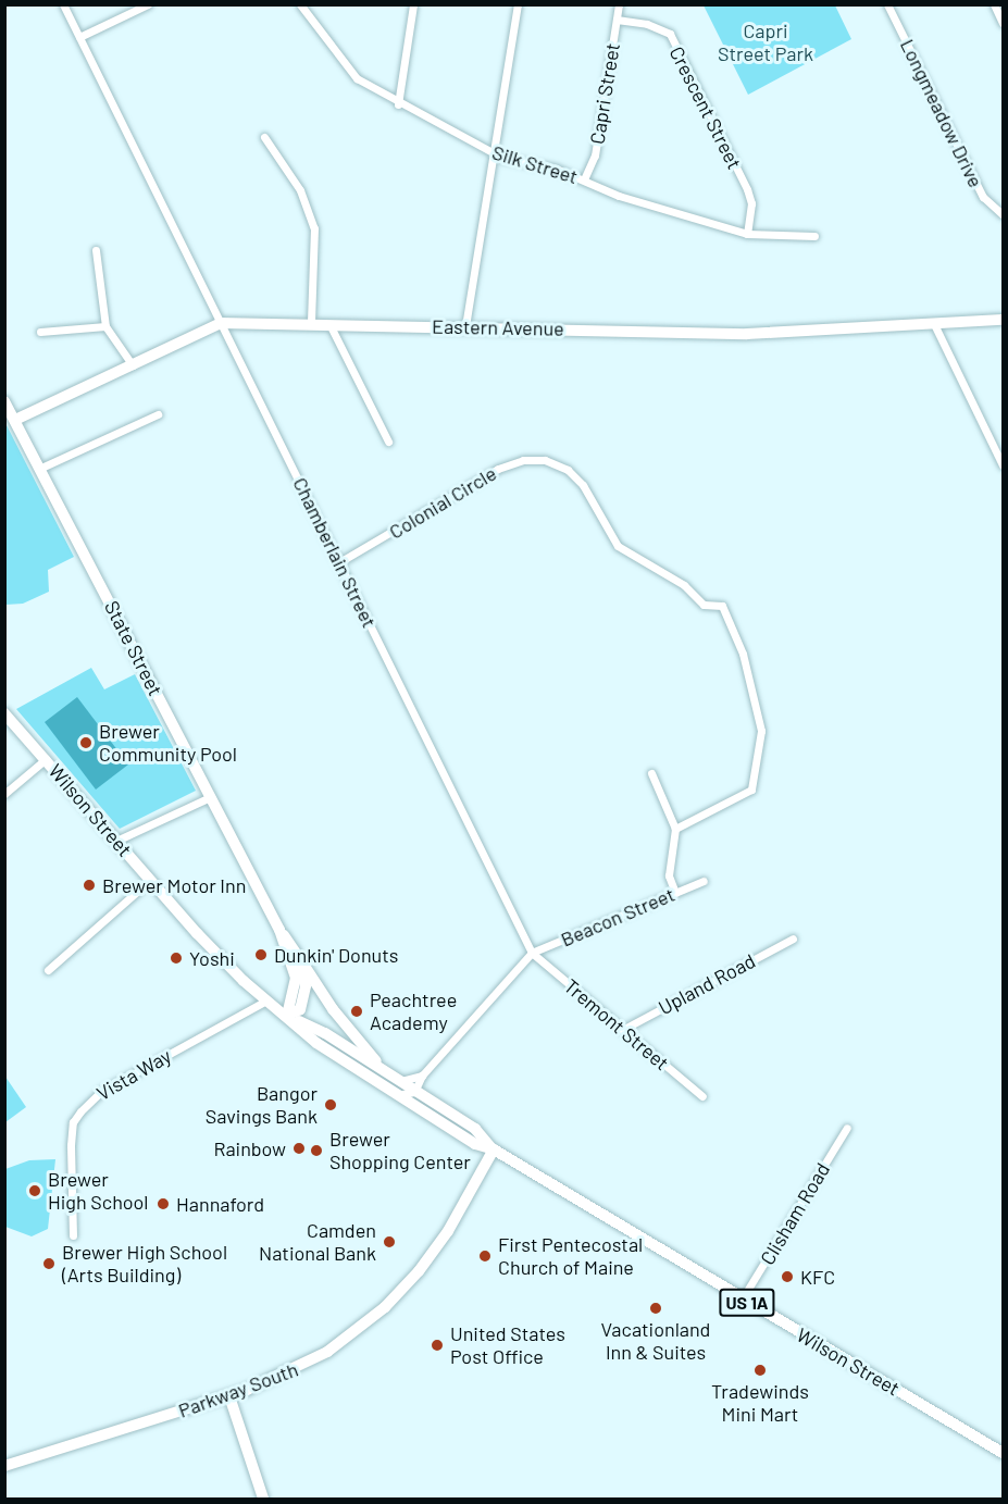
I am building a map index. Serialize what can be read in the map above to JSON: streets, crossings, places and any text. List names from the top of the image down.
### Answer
{
  "streets": {
    "main road": [
      "Eastern Avenue",
      "State Street",
      "Wilson Street",
      "US 1A",
      "Parkway South"
    ],
    "street": [
      "Capri Street",
      "Crescent Street",
      "Longmeadow Drive",
      "Silk Street",
      "Colonial Circle",
      "Chamberlain Street",
      "Beacon Street",
      "Upland Road",
      "Tremont Street",
      "Vista Way",
      "Clisham Road"
    ]
  },
  "crossings": [
    ["Capri Street", "Crescent Street"],
    ["Capri Street", "Silk Street"],
    ["Crescent Street", "Silk Street"],
    ["Eastern Avenue", "Chamberlain Street"],
    ["Eastern Avenue", "State Street"],
    ["Colonial Circle", "Chamberlain Street"],
    ["Chamberlain Street", "Beacon Street"],
    ["Chamberlain Street", "Tremont Street"],
    ["State Street", "Wilson Street"],
    ["Wilson Street", "Vista Way"],
    ["Wilson Street", "Clisham Road"],
    ["Wilson Street", "Parkway South"],
    ["Beacon Street", "Tremont Street"],
    ["Upland Road", "Tremont Street"]
  ],
  "parks": ["Capri Street Park"],
  "places": [
    "Brewer Community Pool",
    "Brewer Motor Inn",
    "Dunkin' Donuts",
    "Yoshi",
    "Peachtree Academy",
    "Bangor Savings Bank",
    "Rainbow",
    "Brewer Shopping Center",
    "Brewer High School",
    "Hannaford",
    "Camden National Bank",
    "First Pentecostal Church of Maine",
    "Brewer High School (Arts Building)",
    "KFC",
    "Vacationland Inn & Suites",
    "United States Post Office",
    "Tradewinds Mini Mart"
  ]
}
